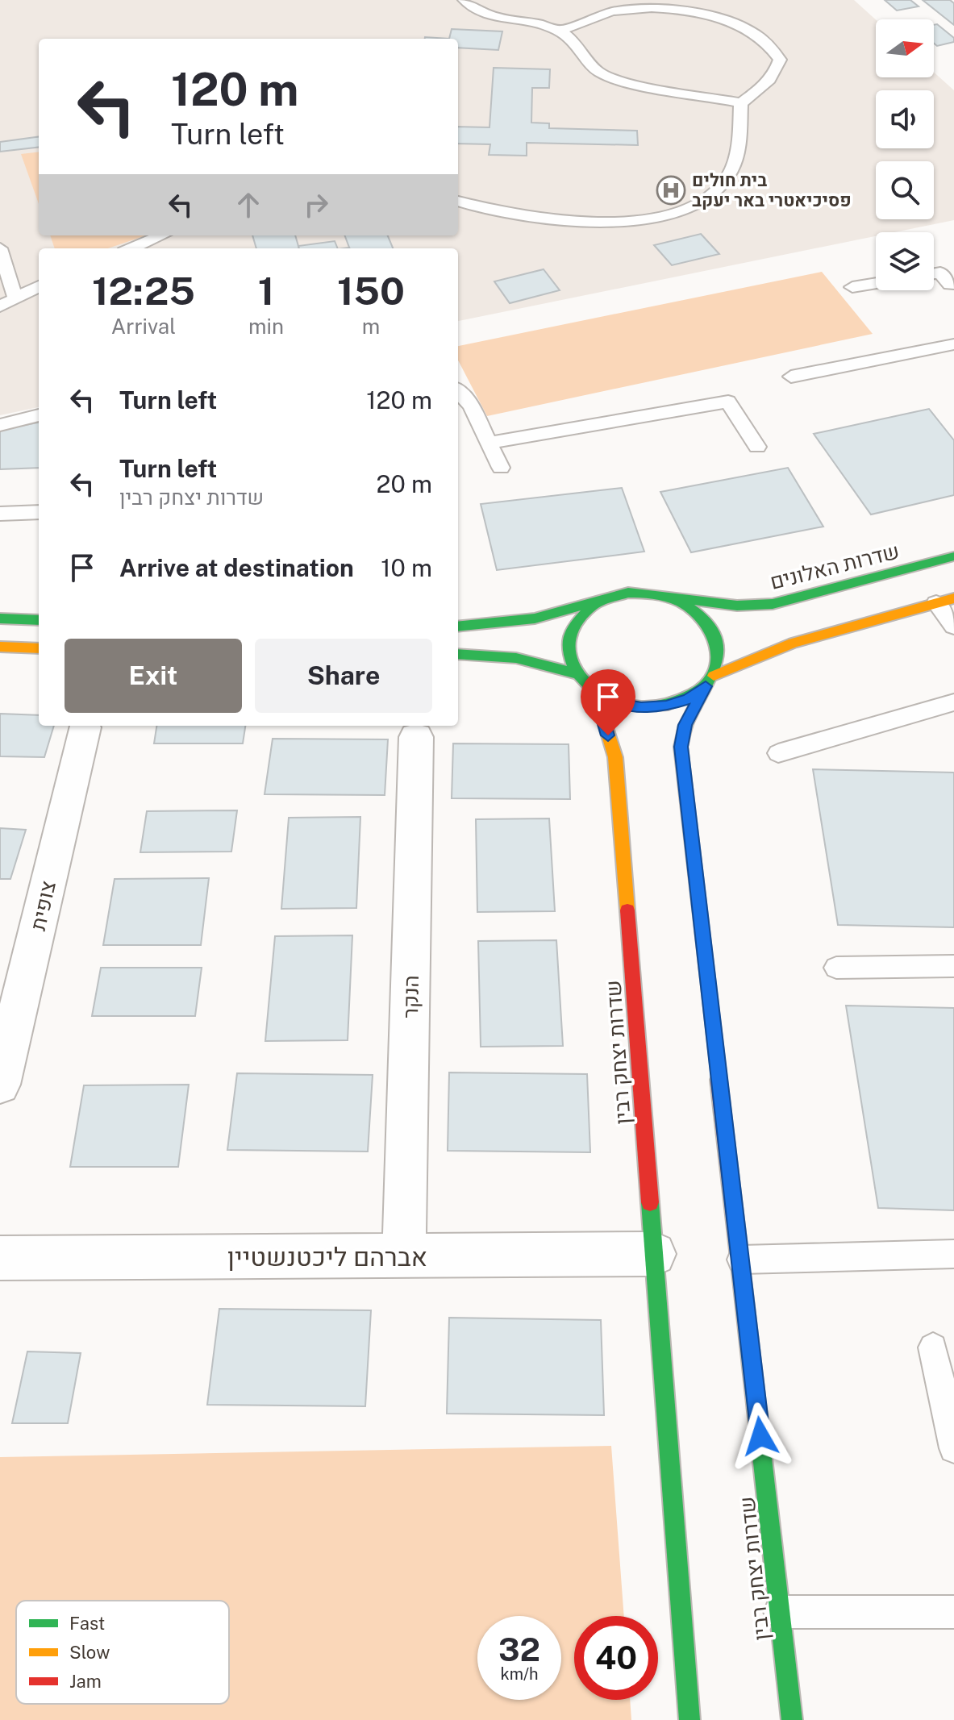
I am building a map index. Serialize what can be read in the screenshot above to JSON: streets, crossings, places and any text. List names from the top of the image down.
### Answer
{
  "streets": {
    "street": [
      "שדרות האלונים",
      "צופית",
      "הנקר",
      "שדרות יצחק רבין",
      "אברהם ליכטנשטיין"
    ]
  },
  "crossings": [
    ["שדרות האלונים", "שדרות יצחק רבין"],
    ["הנקר", "אברהם ליכטנשטיין"],
    ["שדרות יצחק רבין", "אברהם ליכטנשטיין"]
  ],
  "places": {
    "hospital": ["בית חולים פסיכיאטרי באר יעקב"]
  },
  "legend": ["Fast", "Slow", "Jam"],
  "north": "right",
  "page": {
    "turn": ["120 m", "Turn left"],
    "eta": [
      "12:25",
      "Arrival",
      "1",
      "min",
      "150",
      "m"
    ],
    "list": [
      {
        "name": "Turn left",
        "value": "120 m"
      },
      {
        "name": "Turn left",
        "note": "שדרות יצחק רבין",
        "value": "20 m"
      },
      {
        "name": "Arrive at destination",
        "value": "10 m"
      }
    ],
    "buttons": ["Exit", "Share"],
    "speed": "32 km/h",
    "limit": "40"
  }
}
